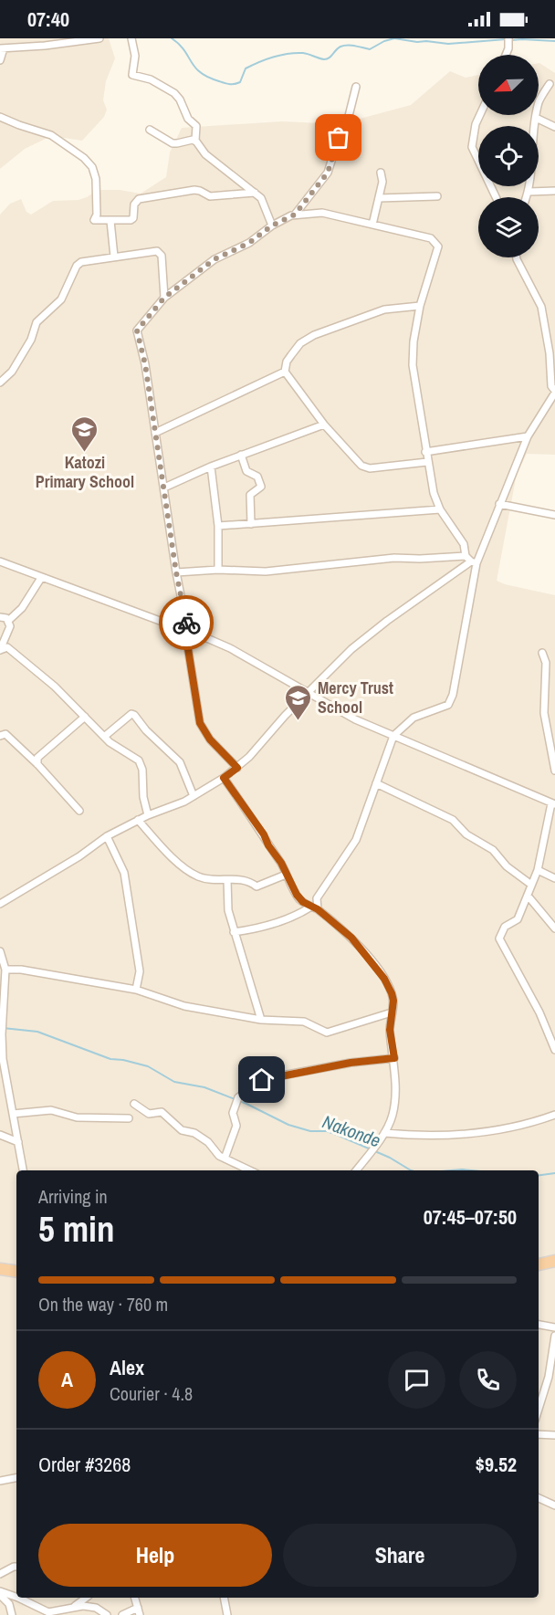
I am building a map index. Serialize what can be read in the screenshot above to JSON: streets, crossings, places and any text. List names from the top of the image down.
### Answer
{
  "water": ["Nakonde"],
  "places": {
    "school or university": ["Katozi Primary School", "Mercy Trust School"]
  },
  "north": "bottom left",
  "page": {
    "status": "07:40",
    "heading": ["5 min", "Arriving in", "07:45–07:50"],
    "panel": [
      "Alex",
      "Courier · 4.8",
      "Order #3268",
      "$9.52"
    ],
    "bar": "On the way · 760 m",
    "round": "A",
    "buttons": ["Help", "Share"]
  }
}
